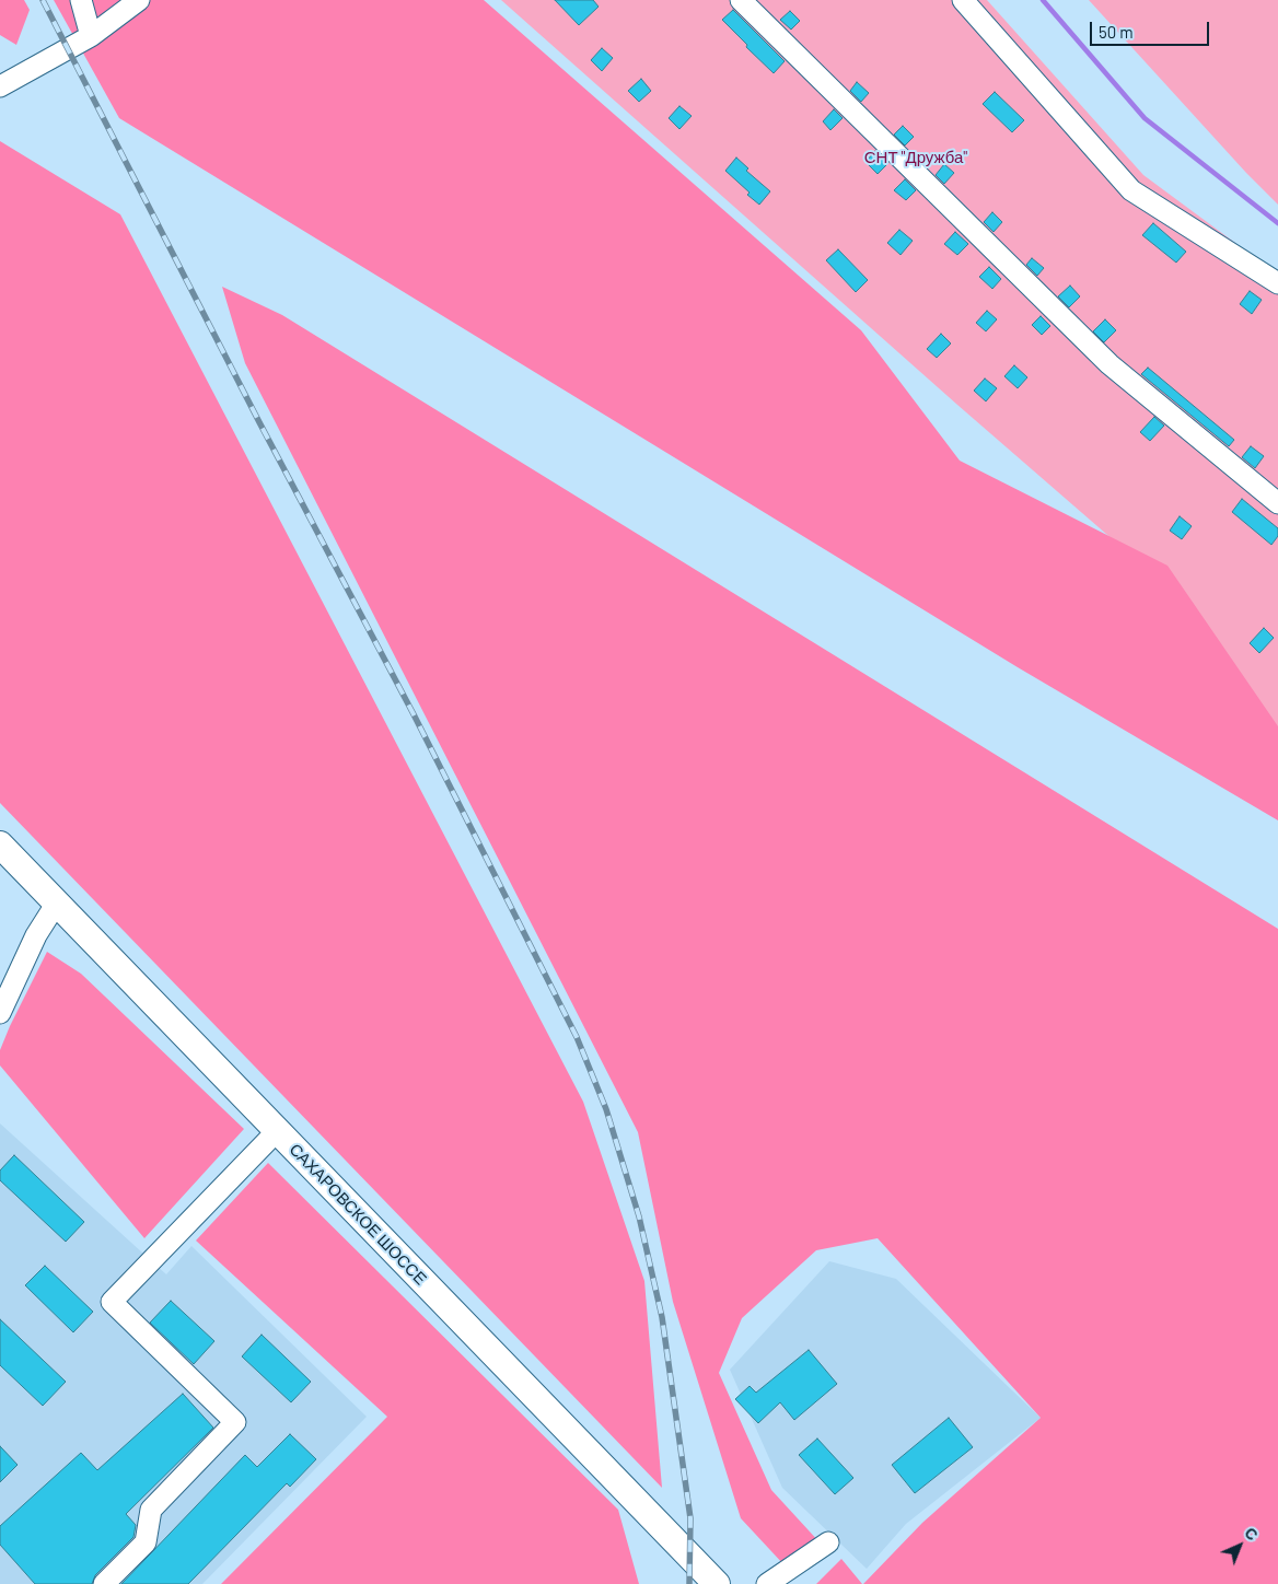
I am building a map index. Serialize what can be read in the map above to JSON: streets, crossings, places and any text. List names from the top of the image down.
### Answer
{
  "streets": {
    "main road": ["САХАРОВСКОЕ ШОССЕ"]
  },
  "parks": ["СНТ \"Дружба\""],
  "scale_bar": "50 m",
  "north": "top right"
}
